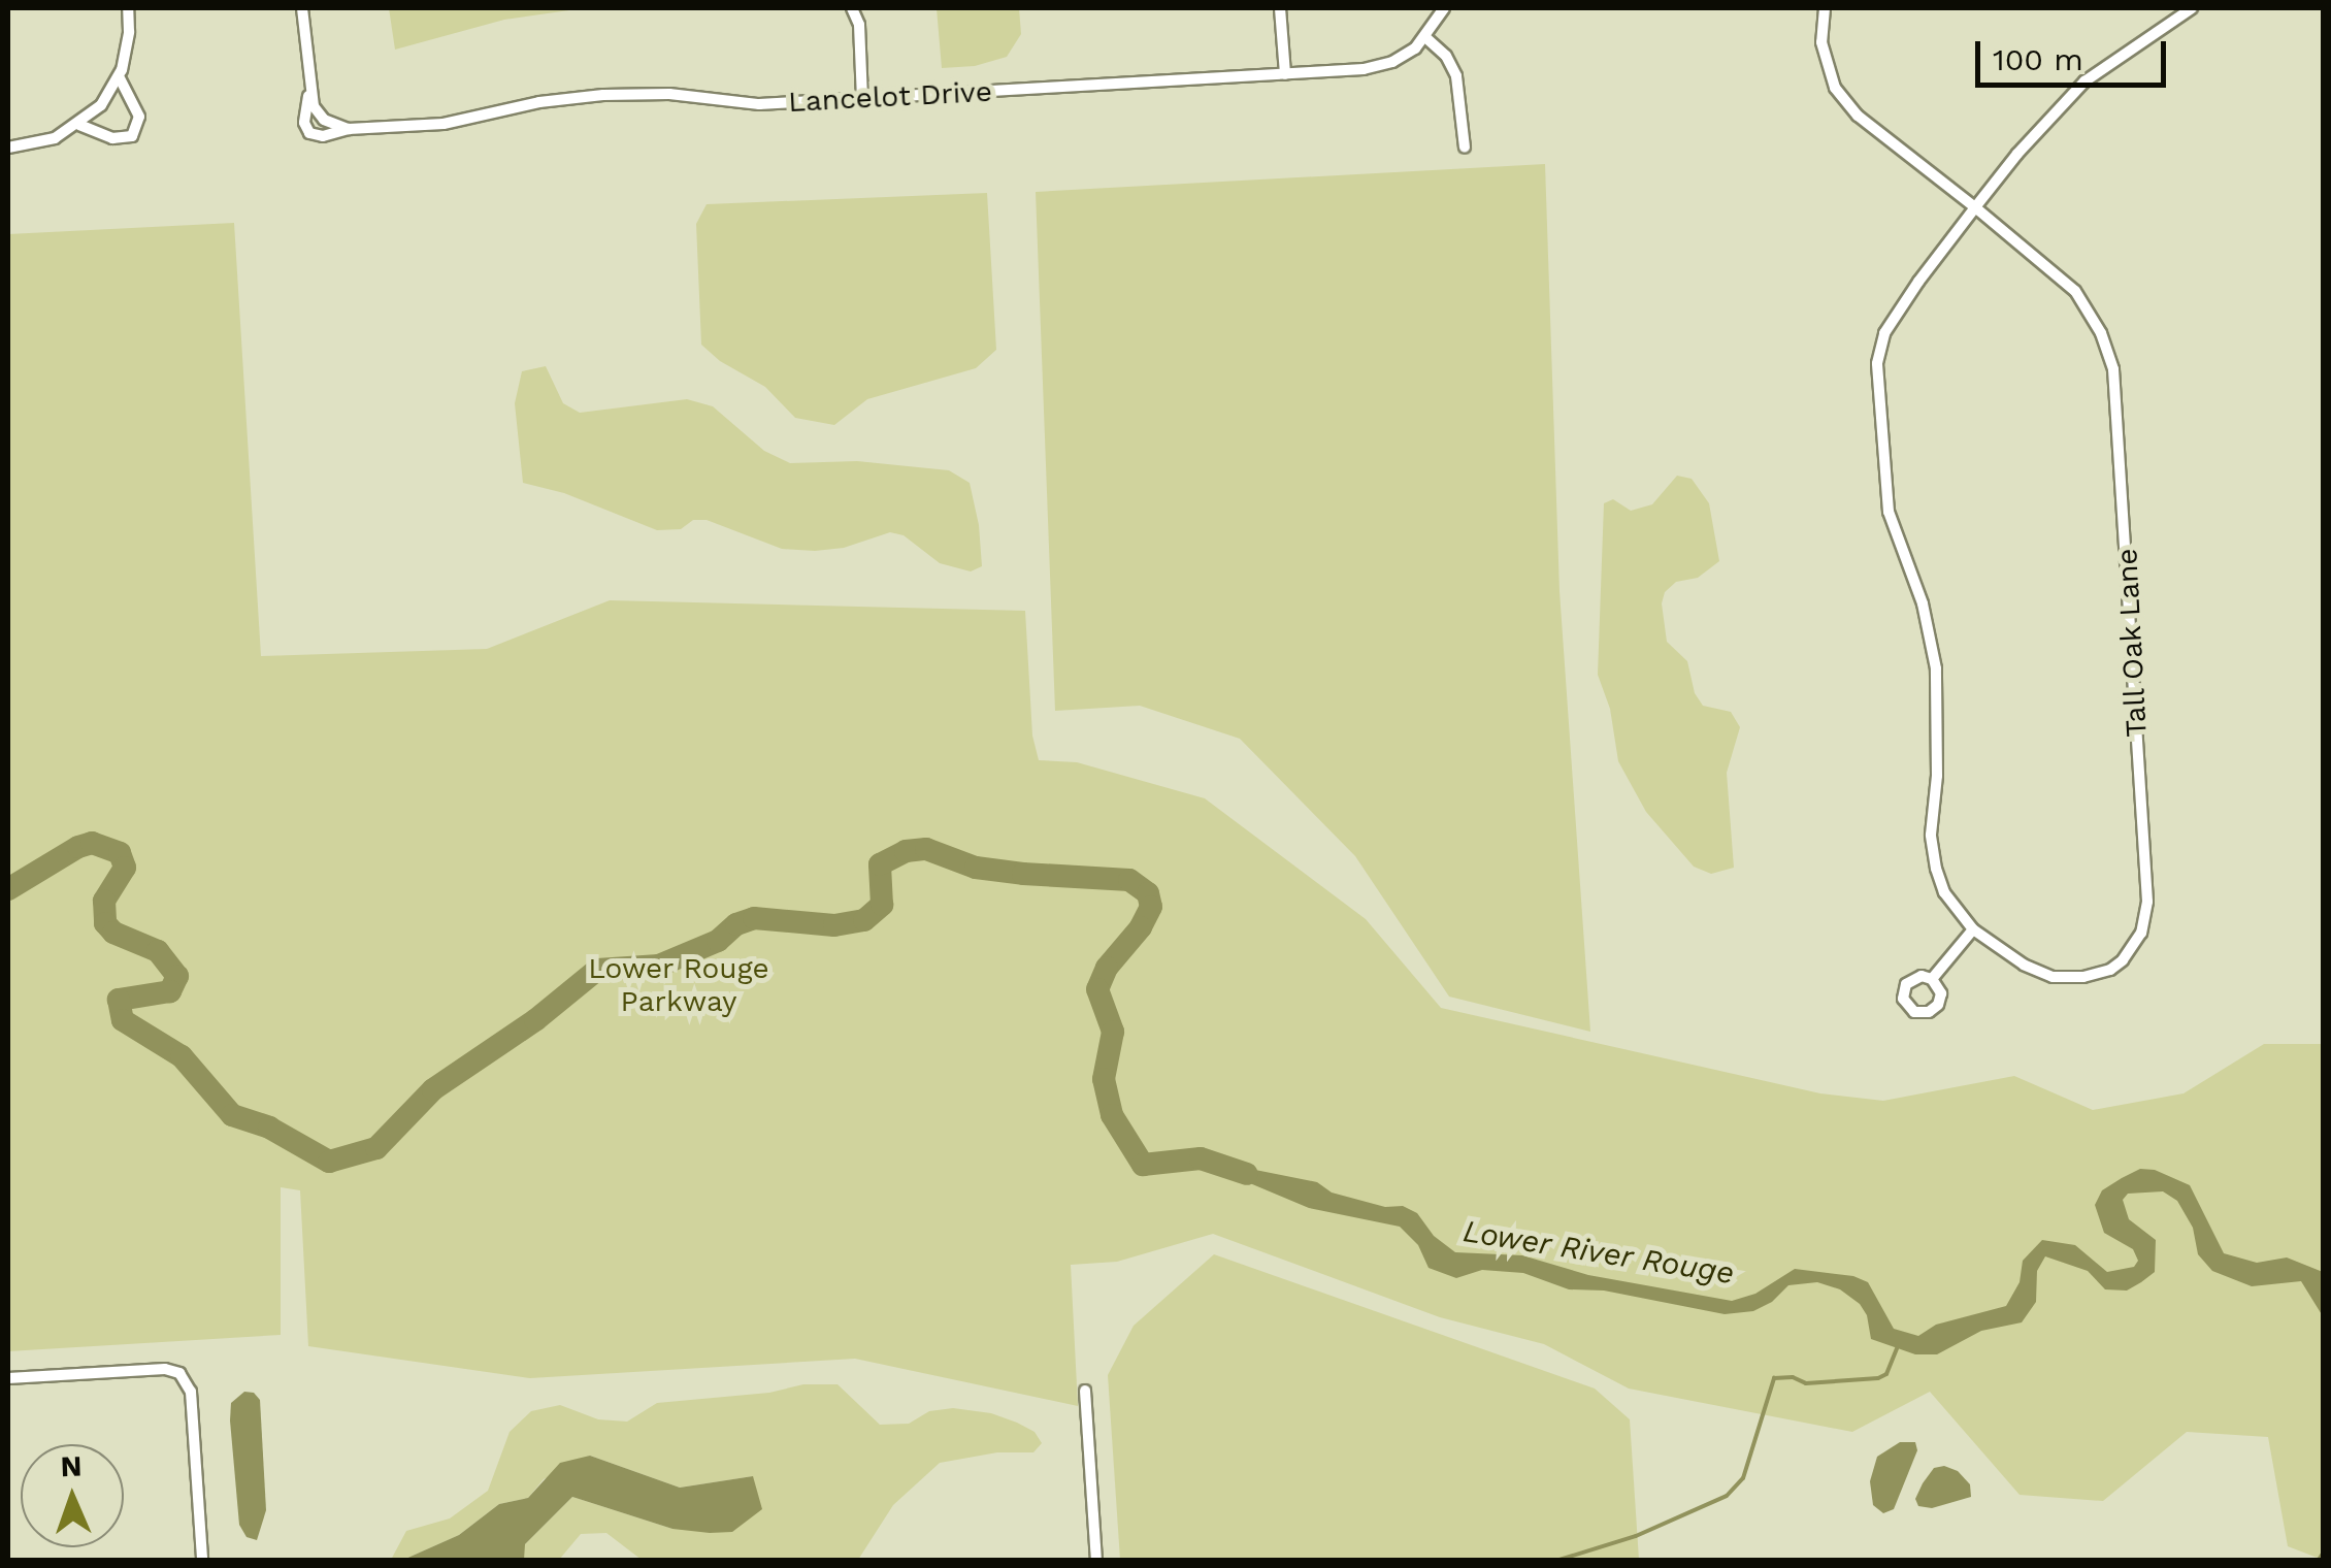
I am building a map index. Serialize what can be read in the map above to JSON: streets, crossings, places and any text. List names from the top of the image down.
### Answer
{
  "streets": {
    "street": ["Lancelot Drive", "Tall Oak Lane"]
  },
  "water": ["Lower River Rouge"],
  "parks": ["Lower Rouge Parkway"],
  "scale_bar": "100 m",
  "north": "top"
}
